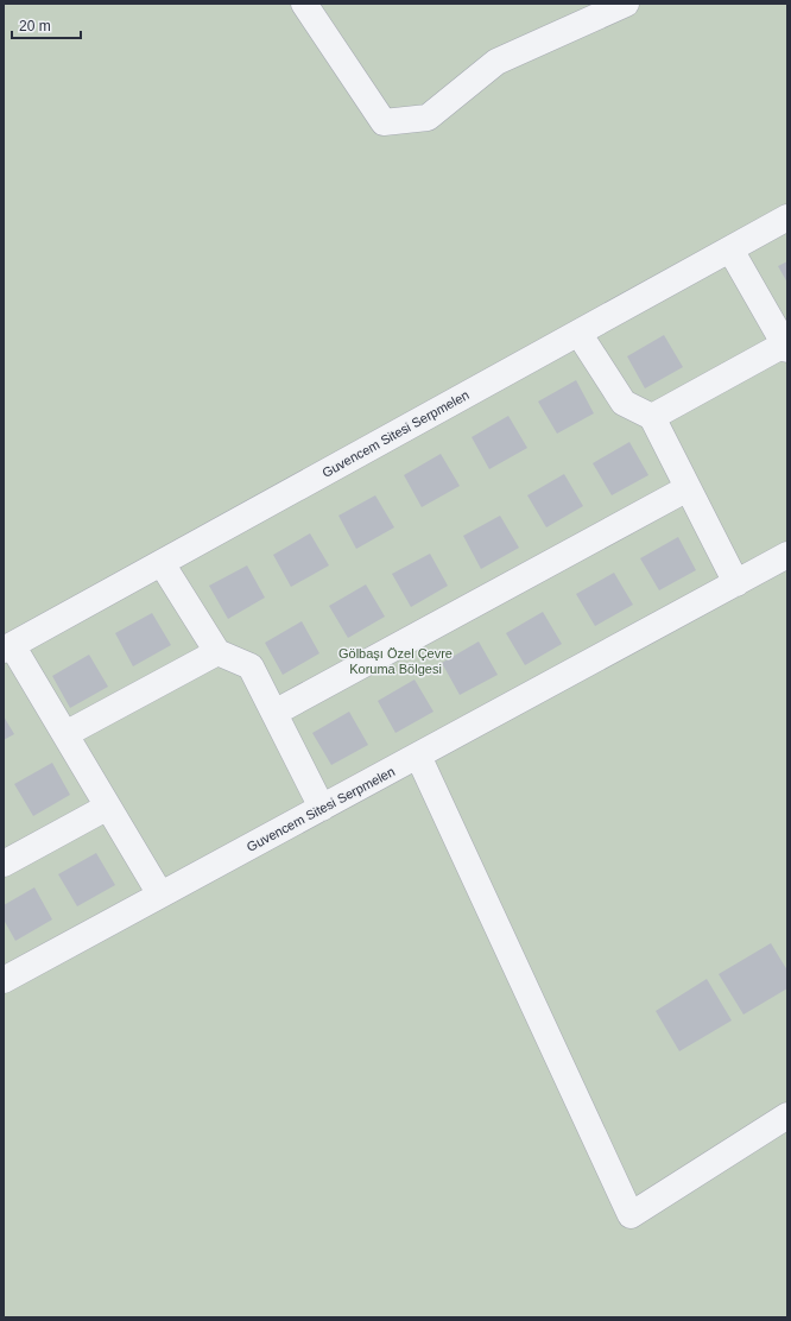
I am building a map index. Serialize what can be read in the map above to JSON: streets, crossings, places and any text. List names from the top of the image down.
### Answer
{
  "streets": {
    "street": ["Guvencem Sitesi Serpmelen"]
  },
  "parks": ["Gölbaşı Özel Çevre Koruma Bölgesi"],
  "scale_bar": "20 m"
}
